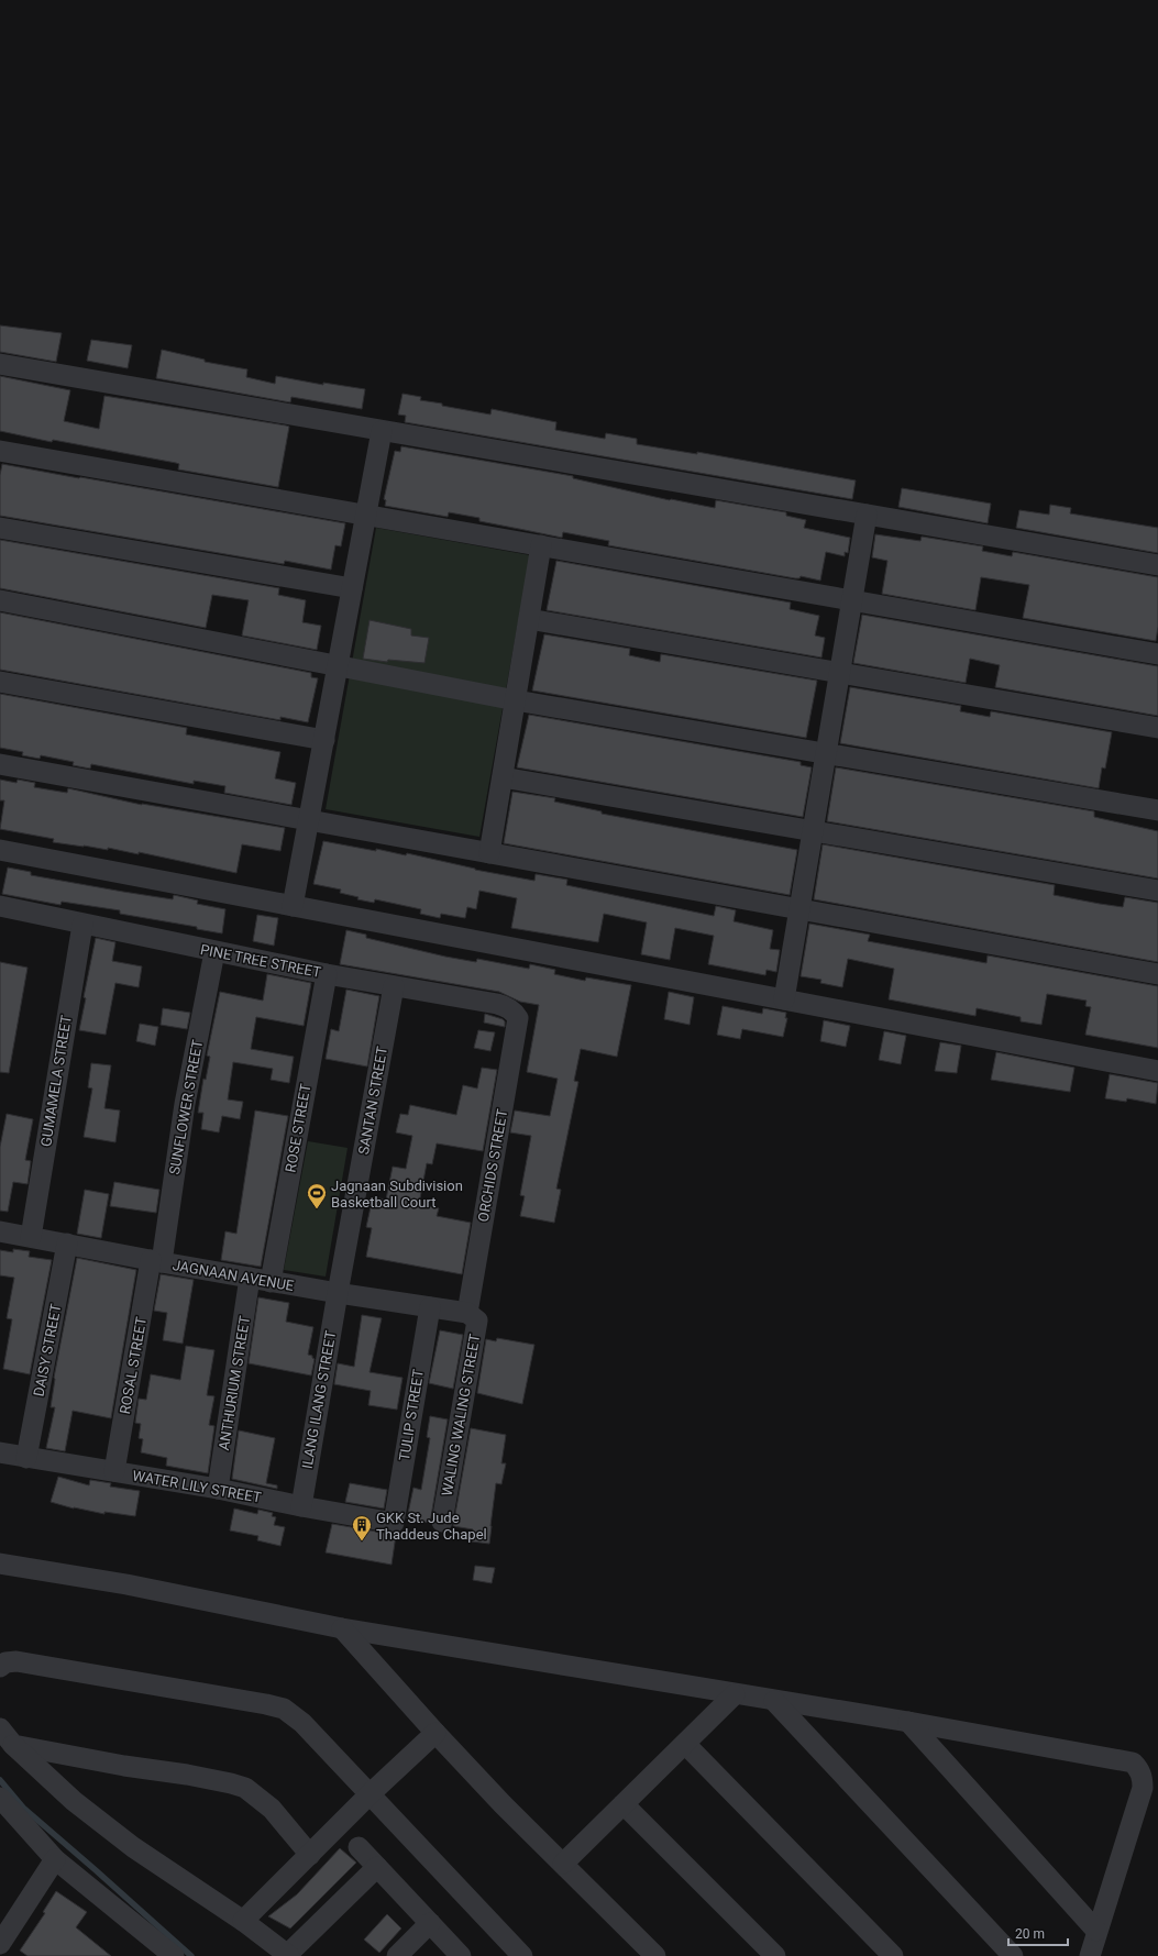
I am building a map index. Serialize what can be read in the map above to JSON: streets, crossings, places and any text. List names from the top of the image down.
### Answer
{
  "streets": {
    "street": [
      "PINE TREE STREET",
      "GUMAMELA STREET",
      "SANTAN STREET",
      "SUNFLOWER STREET",
      "ROSE STREET",
      "ORCHIDS STREET",
      "JAGNAAN AVENUE",
      "DAISY STREET",
      "ROSAL STREET",
      "ANTHURIUM STREET",
      "ILANG ILANG STREET",
      "TULIP STREET",
      "WALING WALING STREET",
      "WATER LILY STREET"
    ]
  },
  "crossings": [
    ["PINE TREE STREET", "GUMAMELA STREET"],
    ["PINE TREE STREET", "SANTAN STREET"],
    ["PINE TREE STREET", "SUNFLOWER STREET"],
    ["PINE TREE STREET", "ROSE STREET"],
    ["PINE TREE STREET", "ORCHIDS STREET"],
    ["GUMAMELA STREET", "JAGNAAN AVENUE"],
    ["SANTAN STREET", "JAGNAAN AVENUE"],
    ["SANTAN STREET", "ILANG ILANG STREET"],
    ["SUNFLOWER STREET", "JAGNAAN AVENUE"],
    ["SUNFLOWER STREET", "ROSAL STREET"],
    ["ROSE STREET", "JAGNAAN AVENUE"],
    ["ORCHIDS STREET", "JAGNAAN AVENUE"],
    ["ORCHIDS STREET", "WALING WALING STREET"],
    ["JAGNAAN AVENUE", "DAISY STREET"],
    ["JAGNAAN AVENUE", "ROSAL STREET"],
    ["JAGNAAN AVENUE", "ANTHURIUM STREET"],
    ["JAGNAAN AVENUE", "ILANG ILANG STREET"],
    ["JAGNAAN AVENUE", "TULIP STREET"],
    ["JAGNAAN AVENUE", "WALING WALING STREET"],
    ["DAISY STREET", "WATER LILY STREET"],
    ["ROSAL STREET", "WATER LILY STREET"],
    ["ANTHURIUM STREET", "WATER LILY STREET"],
    ["ILANG ILANG STREET", "WATER LILY STREET"],
    ["TULIP STREET", "WATER LILY STREET"]
  ],
  "places": {
    "sports": ["Jagnaan Subdivision Basketball Court"],
    "building": ["GKK St. Jude Thaddeus Chapel"]
  },
  "scale_bar": "20 m"
}
